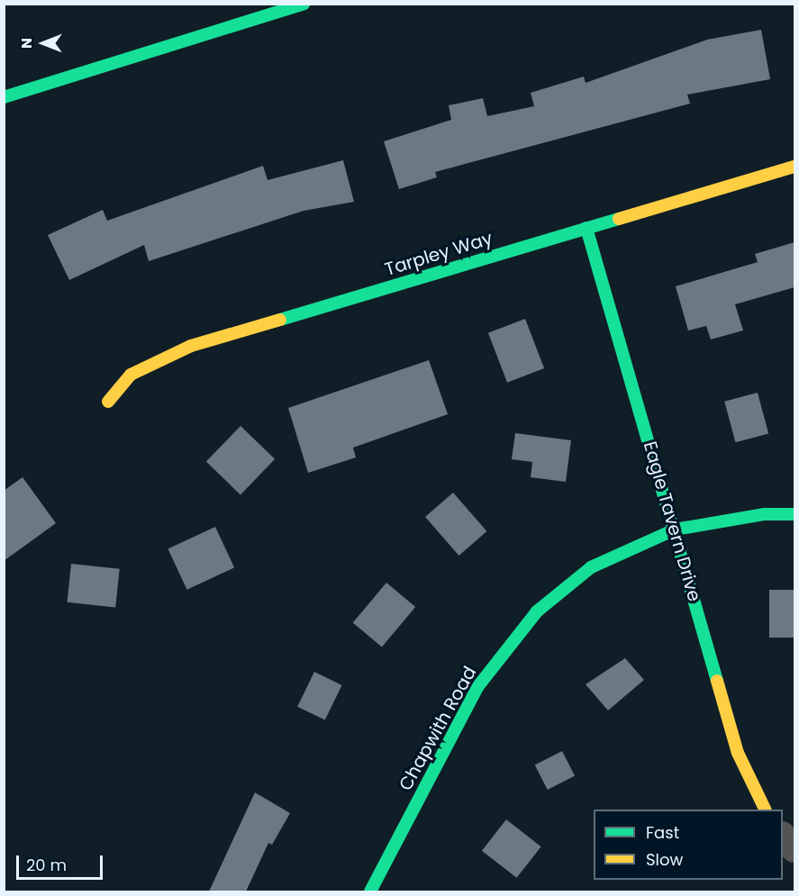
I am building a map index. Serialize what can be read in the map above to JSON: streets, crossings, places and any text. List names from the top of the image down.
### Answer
{
  "streets": {
    "street": ["Tarpley Way", "Eagle Tavern Drive", "Chapwith Road"]
  },
  "crossings": [
    ["Tarpley Way", "Eagle Tavern Drive"],
    ["Eagle Tavern Drive", "Chapwith Road"]
  ],
  "legend": ["Fast", "Slow"],
  "scale_bar": "20 m",
  "north": "left"
}
